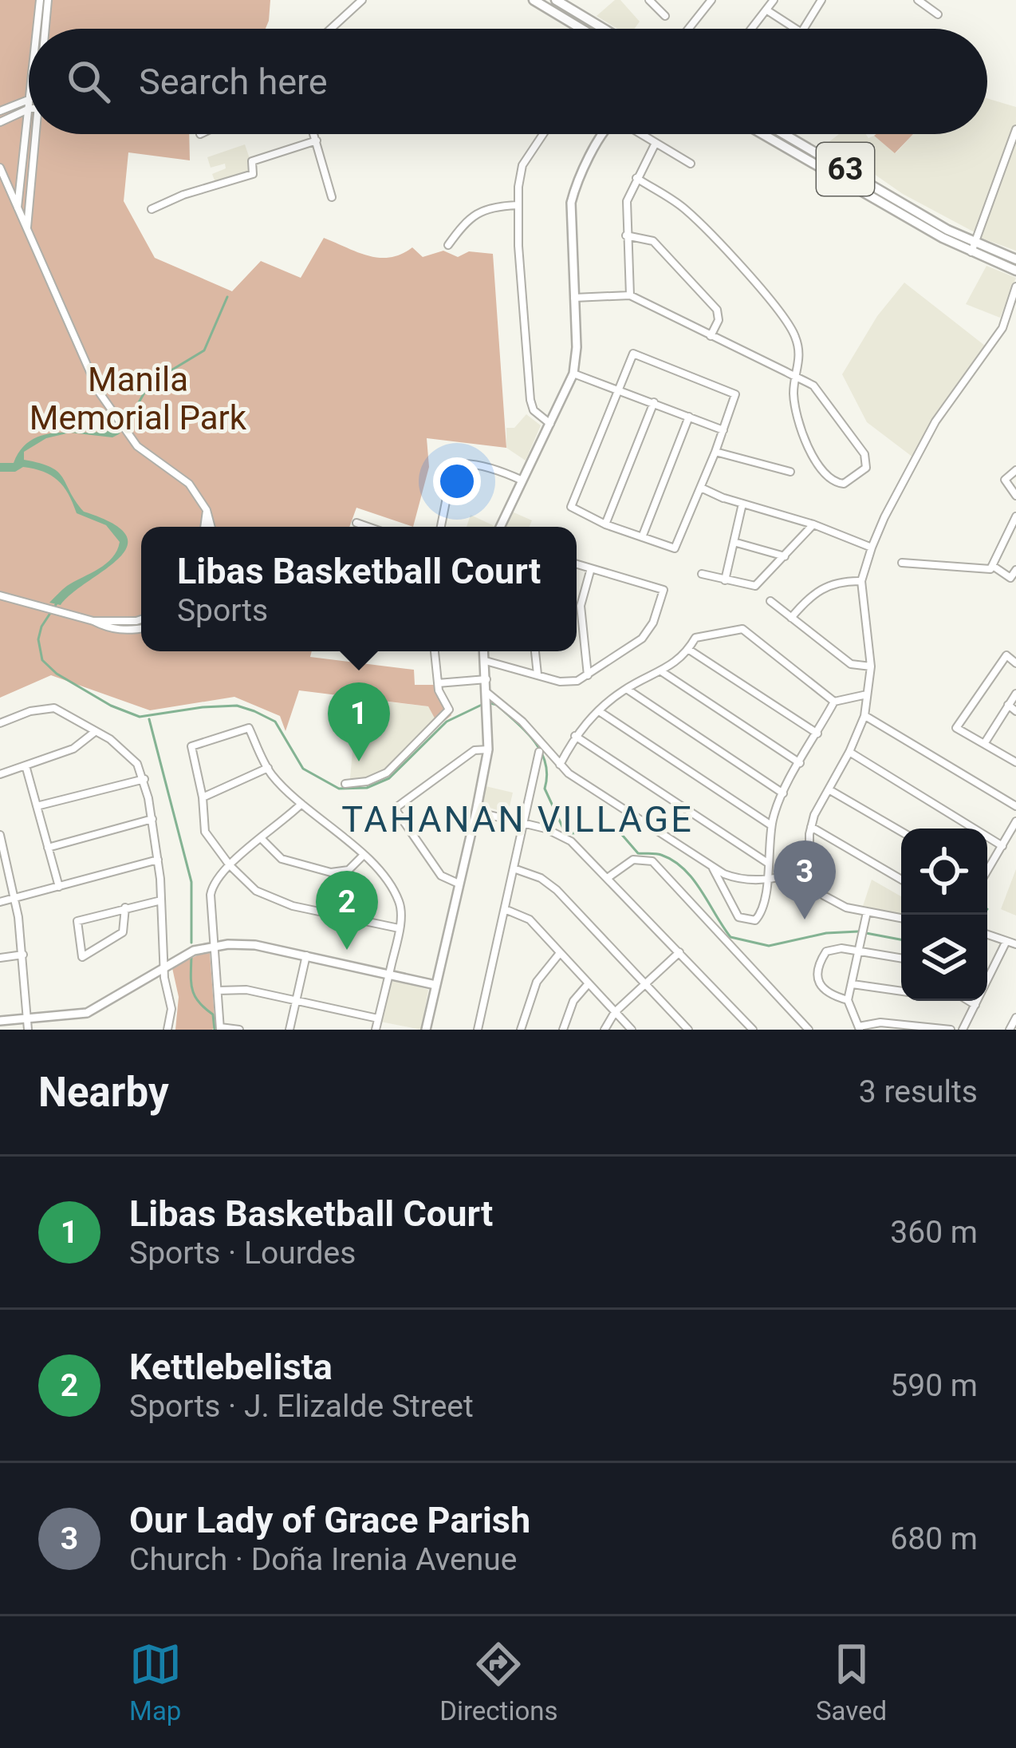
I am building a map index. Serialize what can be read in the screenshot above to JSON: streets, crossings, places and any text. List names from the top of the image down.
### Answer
{
  "streets": {
    "main road": ["63"]
  },
  "districts": ["TAHANAN VILLAGE"],
  "parks": ["Manila Memorial Park"],
  "page": {
    "search": "Search here",
    "popup": ["Libas Basketball Court", "Sports"],
    "pins": ["1", "3", "2"],
    "heading": ["Nearby", "3 results"],
    "list": [
      {
        "mark": "1",
        "name": "Libas Basketball Court",
        "note": "Sports · Lourdes",
        "value": "360 m"
      },
      {
        "mark": "2",
        "name": "Kettlebelista",
        "note": "Sports · J. Elizalde Street",
        "value": "590 m"
      },
      {
        "mark": "3",
        "name": "Our Lady of Grace Parish",
        "note": "Church · Doña Irenia Avenue",
        "value": "680 m"
      }
    ],
    "nav": ["Map", "Directions", "Saved"]
  }
}
